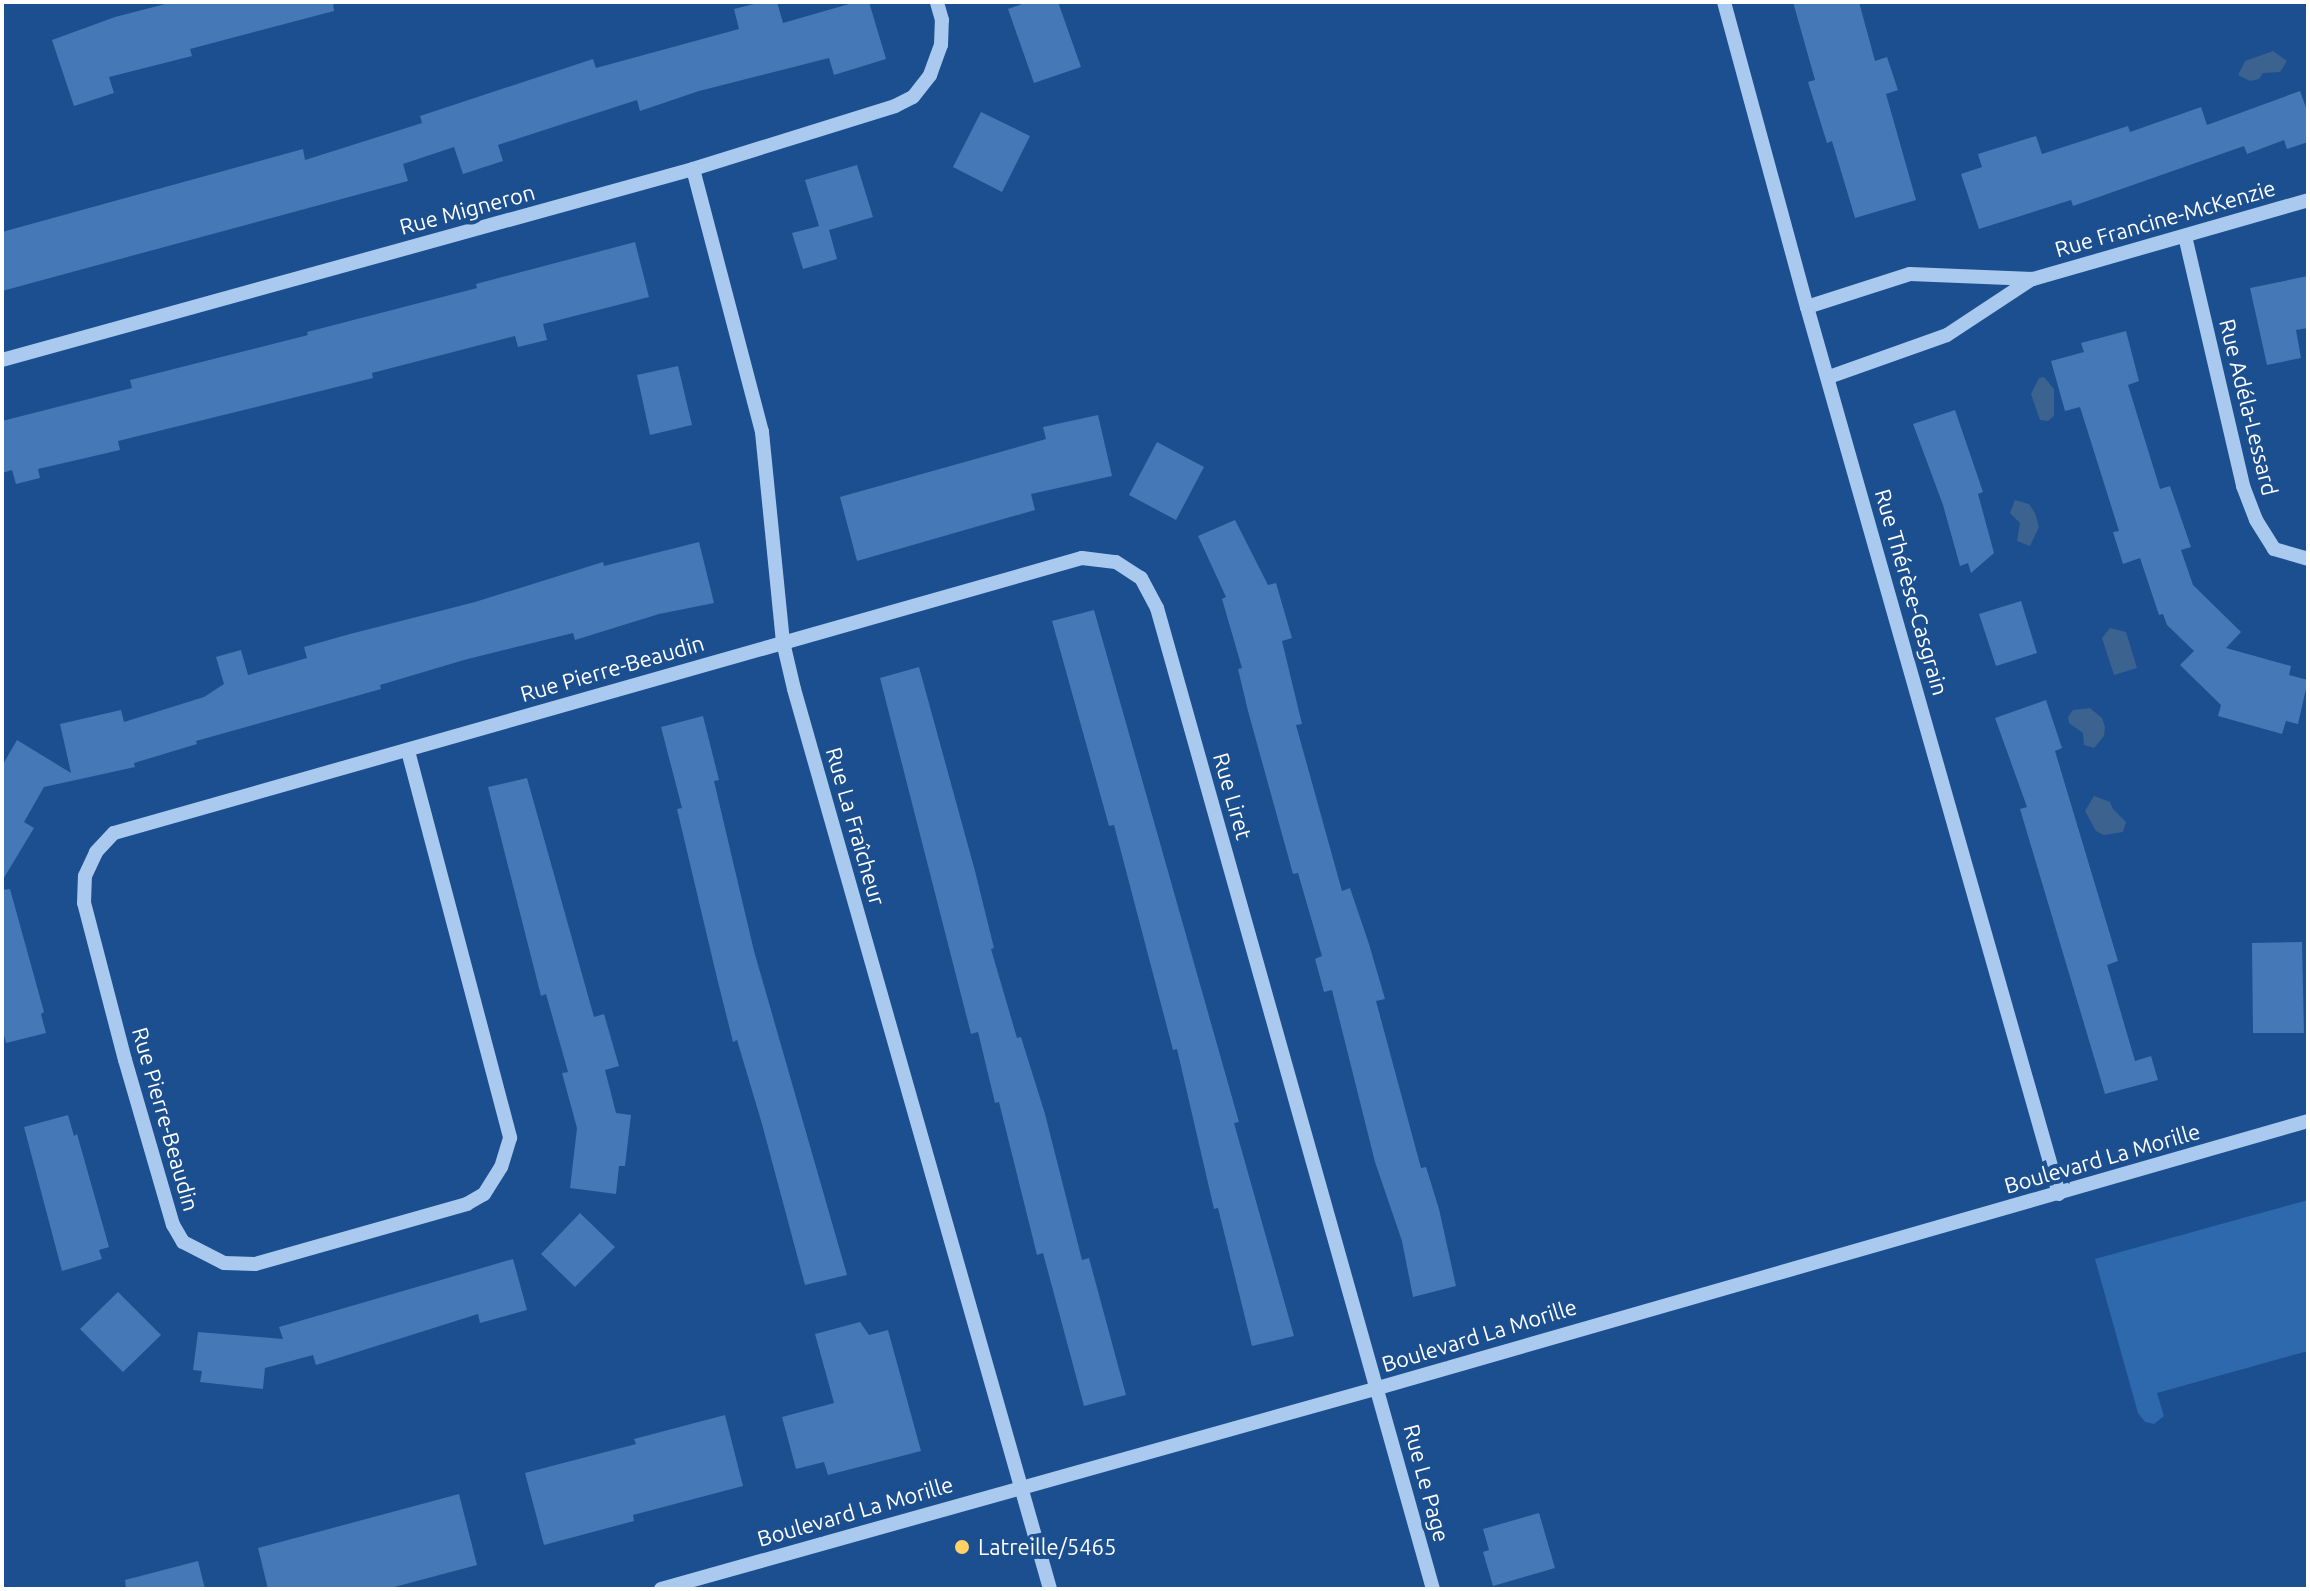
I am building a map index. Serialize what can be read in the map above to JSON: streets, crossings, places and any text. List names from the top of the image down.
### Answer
{
  "streets": {
    "street": [
      "Rue Migneron",
      "Rue Francine-McKenzie",
      "Rue Adéla-Lessard",
      "Rue Thérèse-Casgrain",
      "Rue Pierre-Beaudin",
      "Rue Liret",
      "Rue La Fraîcheur",
      "Boulevard La Morille",
      "Rue Le Page"
    ]
  },
  "crossings": [
    ["Rue Migneron", "Rue La Fraîcheur"],
    ["Rue Francine-McKenzie", "Rue Adéla-Lessard"],
    ["Rue Francine-McKenzie", "Rue Thérèse-Casgrain"],
    ["Rue Thérèse-Casgrain", "Boulevard La Morille"],
    ["Rue Pierre-Beaudin", "Rue Liret"],
    ["Rue Pierre-Beaudin", "Rue La Fraîcheur"],
    ["Rue Liret", "Rue La Fraîcheur"],
    ["Rue Liret", "Boulevard La Morille"],
    ["Rue Liret", "Rue Le Page"],
    ["Rue La Fraîcheur", "Boulevard La Morille"],
    ["Boulevard La Morille", "Rue Le Page"]
  ],
  "places": ["Latreille/5465"]
}
